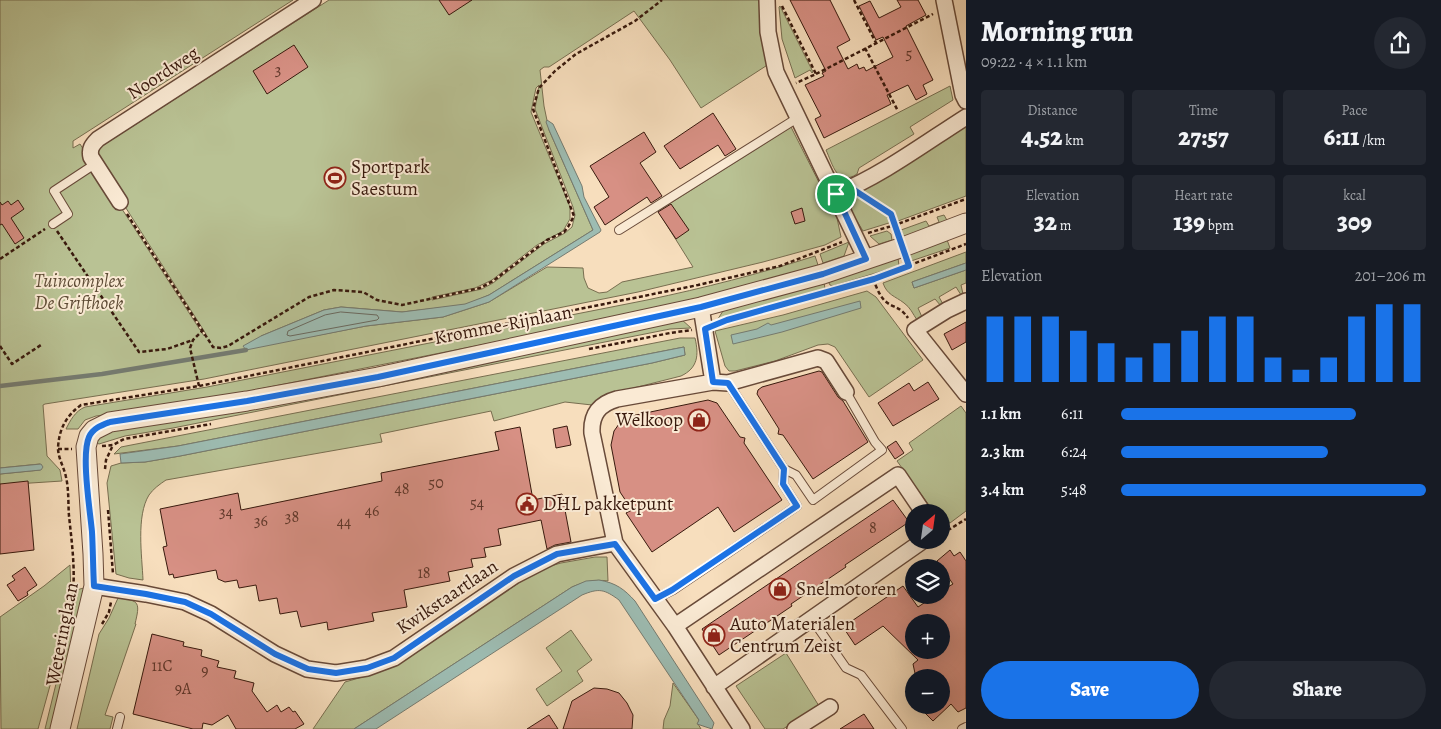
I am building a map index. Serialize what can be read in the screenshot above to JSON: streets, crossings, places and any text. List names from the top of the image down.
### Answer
{
  "streets": {
    "street": [
      "Noordweg",
      "Kromme-Rijnlaan",
      "Kwikstaartlaan",
      "Weteringlaan"
    ]
  },
  "crossings": [
    ["Kromme-Rijnlaan", "Weteringlaan"],
    ["Kwikstaartlaan", "Weteringlaan"]
  ],
  "parks": ["Tuincomplex De Grifthoek"],
  "places": {
    "sports": ["Sportpark Saestum"],
    "shop": ["Welkoop", "Snelmotoren", "Auto Materialen Centrum Zeist"],
    "public building": ["DHL pakketpunt"]
  },
  "house_numbers": [
    "5",
    "3",
    "50",
    "48",
    "54",
    "46",
    "34",
    "38",
    "36",
    "44",
    "8",
    "18",
    "11C",
    "9",
    "9A"
  ],
  "north": "top right",
  "page": {
    "heading": ["Morning run", "09:22 · 4 × 1.1 km"],
    "stats": [
      ["Distance", "4.52 km"],
      ["Time", "27:57"],
      ["Pace", "6:11 /km"],
      ["Elevation", "32 m"],
      ["Heart rate", "139 bpm"],
      ["kcal", "309"]
    ],
    "chart": ["Elevation", "201–206 m"],
    "list": [
      {
        "name": "1.1 km",
        "note": "6:11"
      },
      {
        "name": "2.3 km",
        "note": "6:24"
      },
      {
        "name": "3.4 km",
        "note": "5:48"
      }
    ],
    "map_buttons": ["+", "−"],
    "buttons": ["Save", "Share"]
  }
}
